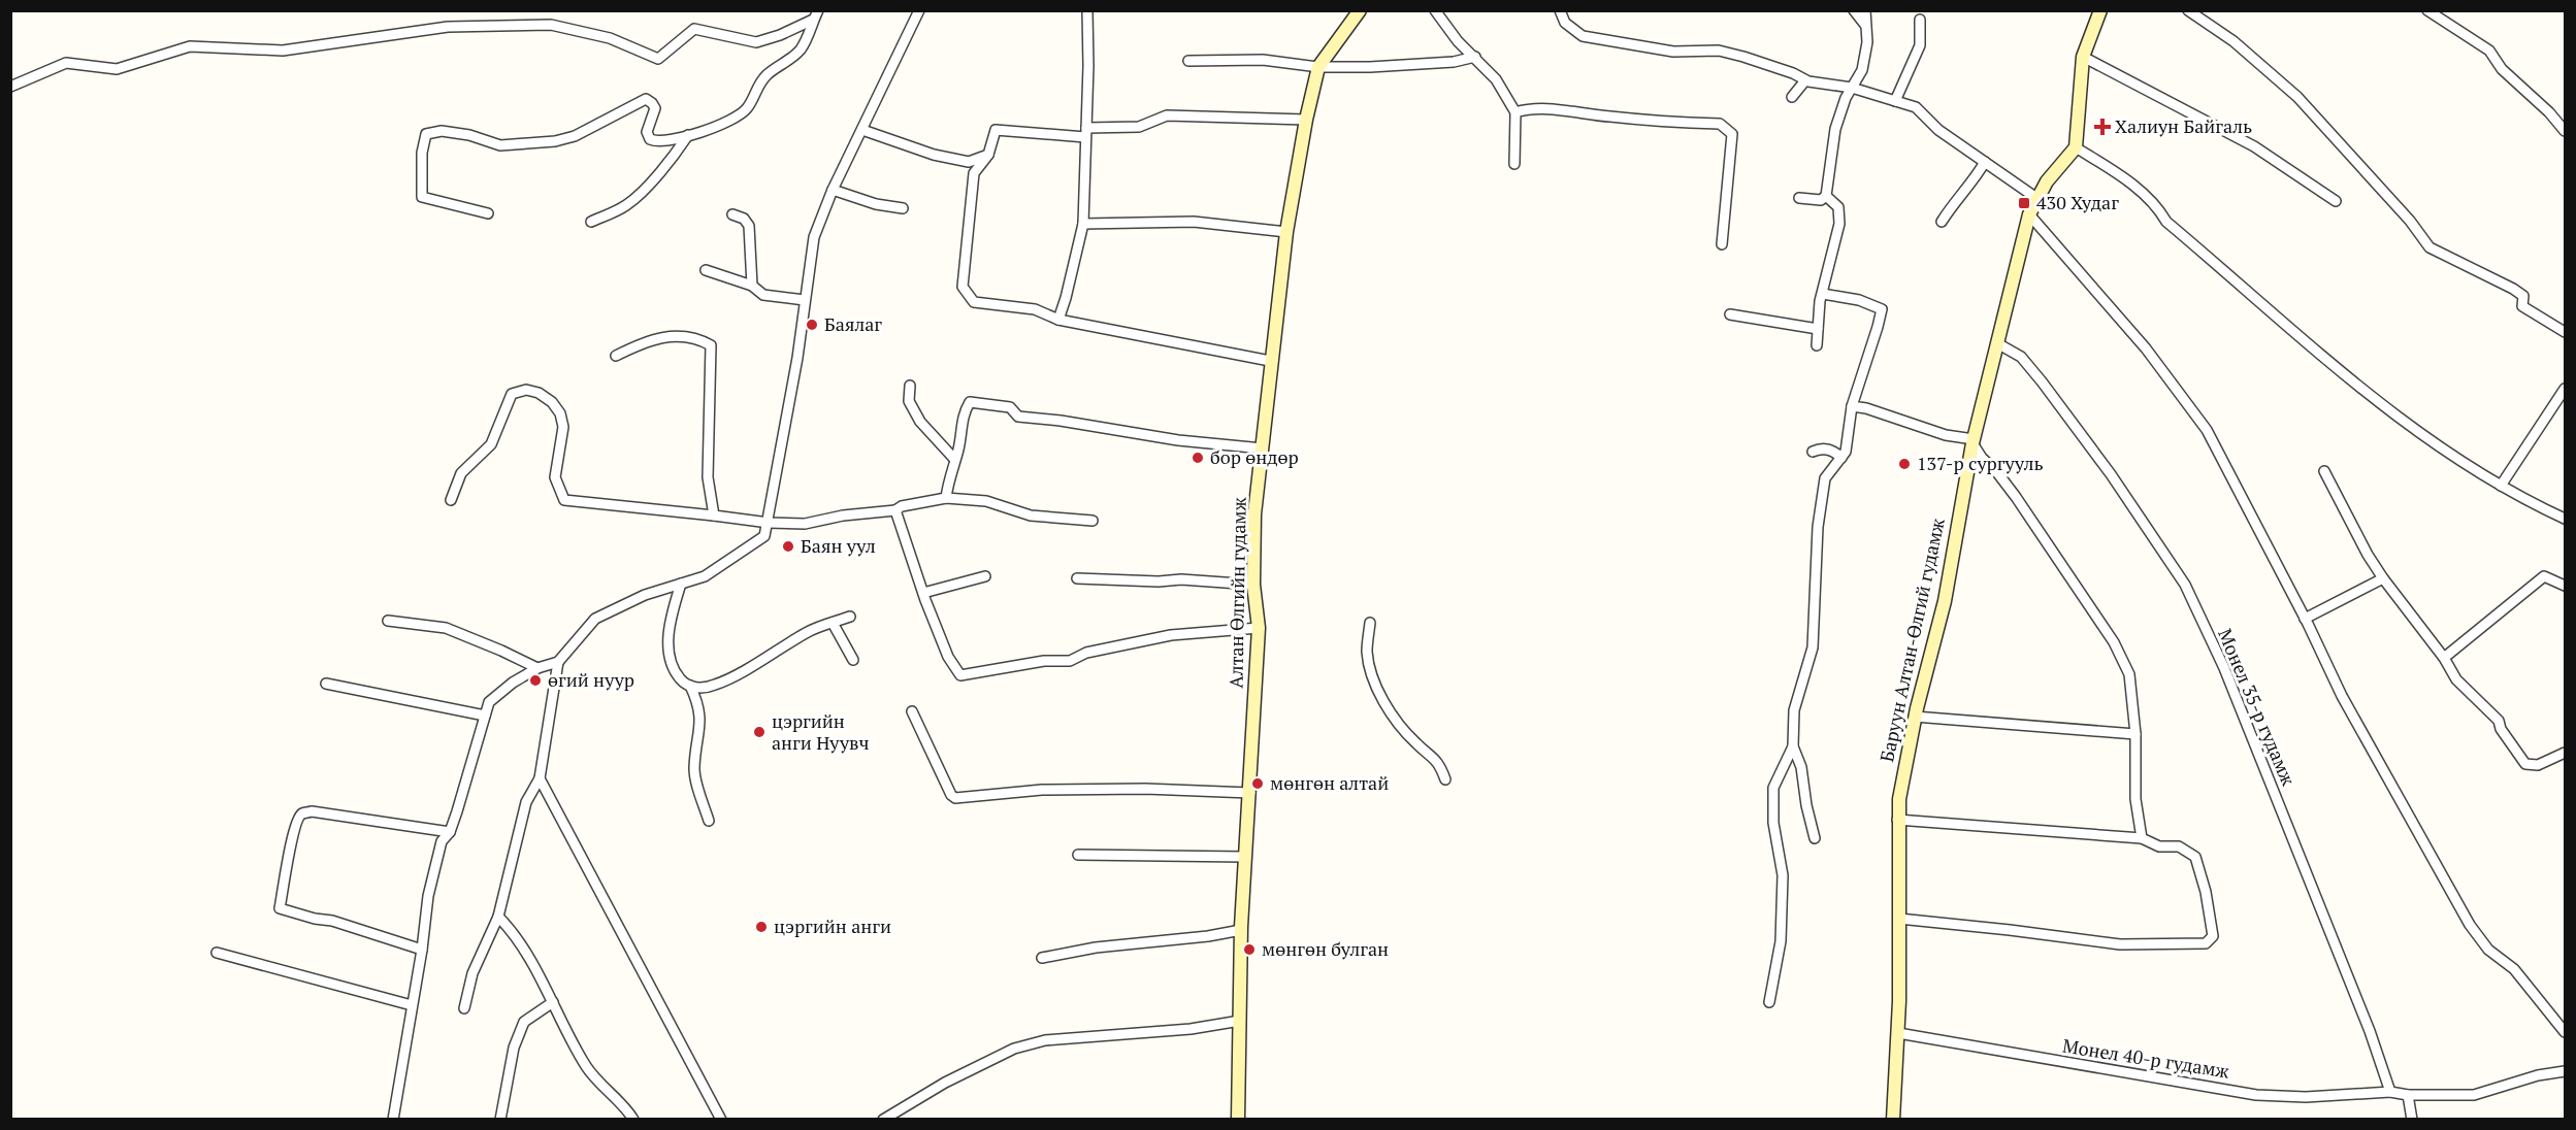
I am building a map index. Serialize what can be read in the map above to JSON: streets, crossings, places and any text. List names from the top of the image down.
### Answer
{
  "streets": {
    "main road": ["Алтан Өлгийн гудамж", "Баруун Алтан-Өлгий гудамж"],
    "street": ["Монел 35-р гудамж", "Монел 40-р гудамж"]
  },
  "crossings": [
    ["Баруун Алтан-Өлгий гудамж", "Монел 35-р гудамж"],
    ["Баруун Алтан-Өлгий гудамж", "Монел 40-р гудамж"],
    ["Монел 35-р гудамж", "Монел 40-р гудамж"]
  ],
  "places": {
    "health": ["Халиун Байгаль"],
    "transit": ["430 Худаг"],
    "other": [
      "Баялаг",
      "бор өндөр",
      "137-р сургууль",
      "Баян уул",
      "өгий нуур",
      "цэргийн анги Нуувч",
      "мөнгөн алтай",
      "цэргийн анги",
      "мөнгөн булган"
    ]
  }
}
